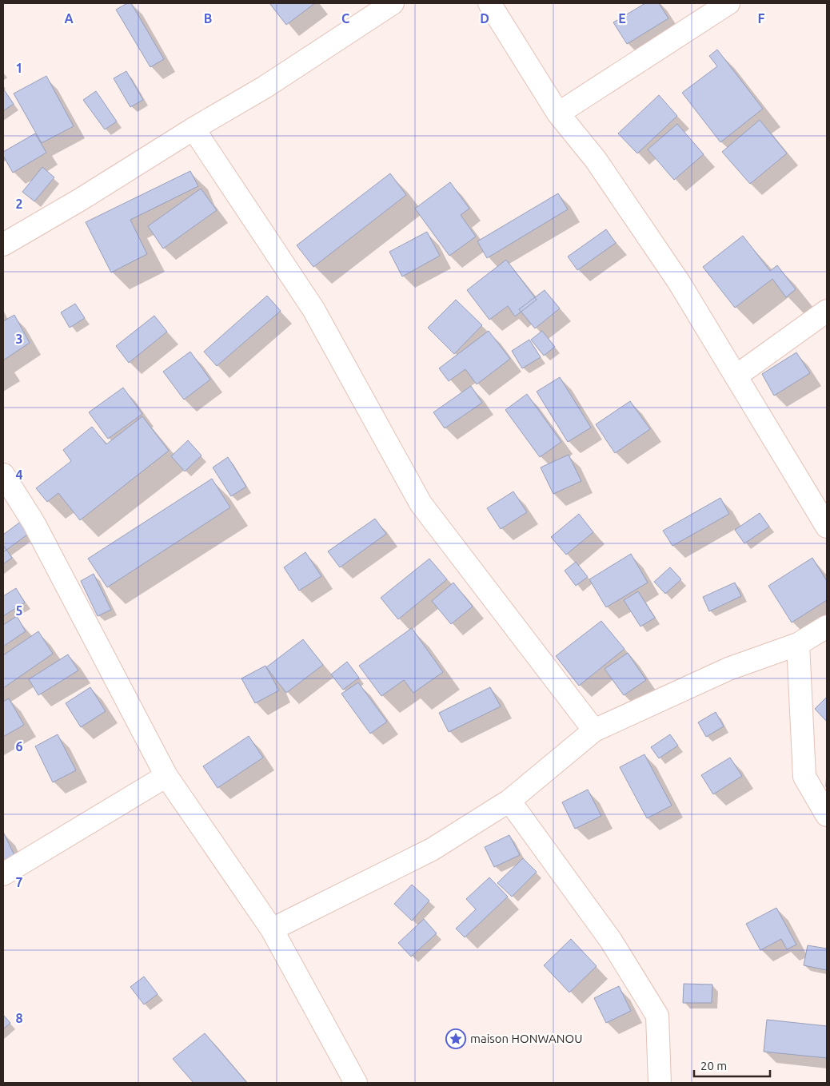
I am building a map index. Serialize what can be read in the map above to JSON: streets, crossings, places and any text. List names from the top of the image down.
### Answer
{
  "places": {
    "place": ["maison HONWANOU"]
  },
  "scale_bar": "20 m",
  "grid": {
    "columns": [
      "A",
      "B",
      "C",
      "D",
      "E",
      "F"
    ],
    "rows": [
      "1",
      "2",
      "3",
      "4",
      "5",
      "6",
      "7",
      "8"
    ]
  }
}
